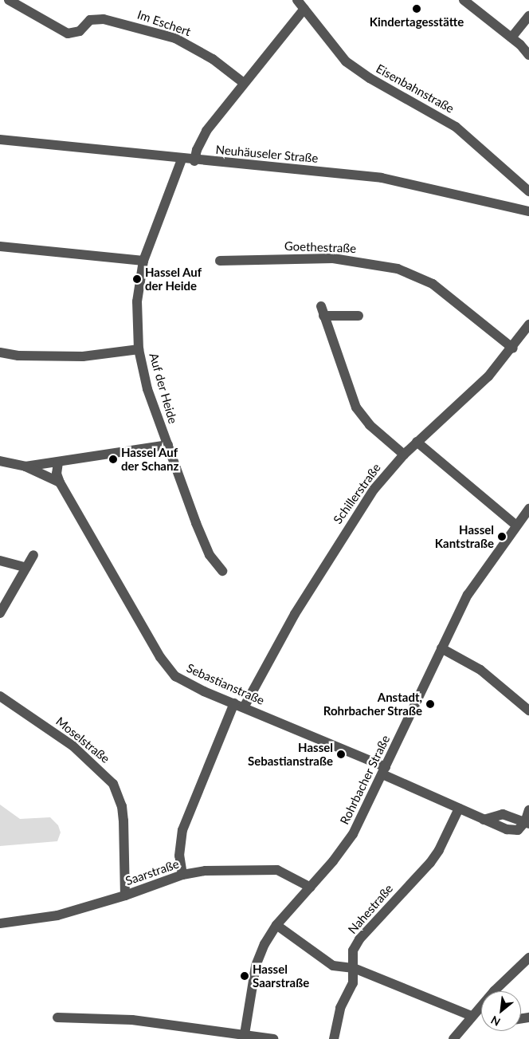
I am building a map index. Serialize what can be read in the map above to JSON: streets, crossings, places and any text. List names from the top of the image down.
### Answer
{
  "streets": {
    "street": [
      "Im Eschert",
      "Eisenbahnstraße",
      "Neuhäuseler Straße",
      "Goethestraße",
      "Auf der Heide",
      "Schillerstraße",
      "Sebastianstraße",
      "Moselstraße",
      "Rohrbacher Straße",
      "Saarstraße",
      "Nahestraße"
    ]
  },
  "crossings": [
    ["Neuhäuseler Straße", "Auf der Heide"],
    ["Goethestraße", "Schillerstraße"],
    ["Schillerstraße", "Sebastianstraße"],
    ["Sebastianstraße", "Rohrbacher Straße"],
    ["Sebastianstraße", "Nahestraße"],
    ["Moselstraße", "Saarstraße"],
    ["Rohrbacher Straße", "Saarstraße"]
  ],
  "places": [
    "Kindertagesstätte",
    "Hassel Auf der Heide",
    "Hassel Auf der Schanz",
    "Hassel Kantstraße",
    "Anstadt, Rohrbacher Straße",
    "Hassel Sebastianstraße",
    "Hassel Saarstraße"
  ],
  "north": "bottom left"
}
